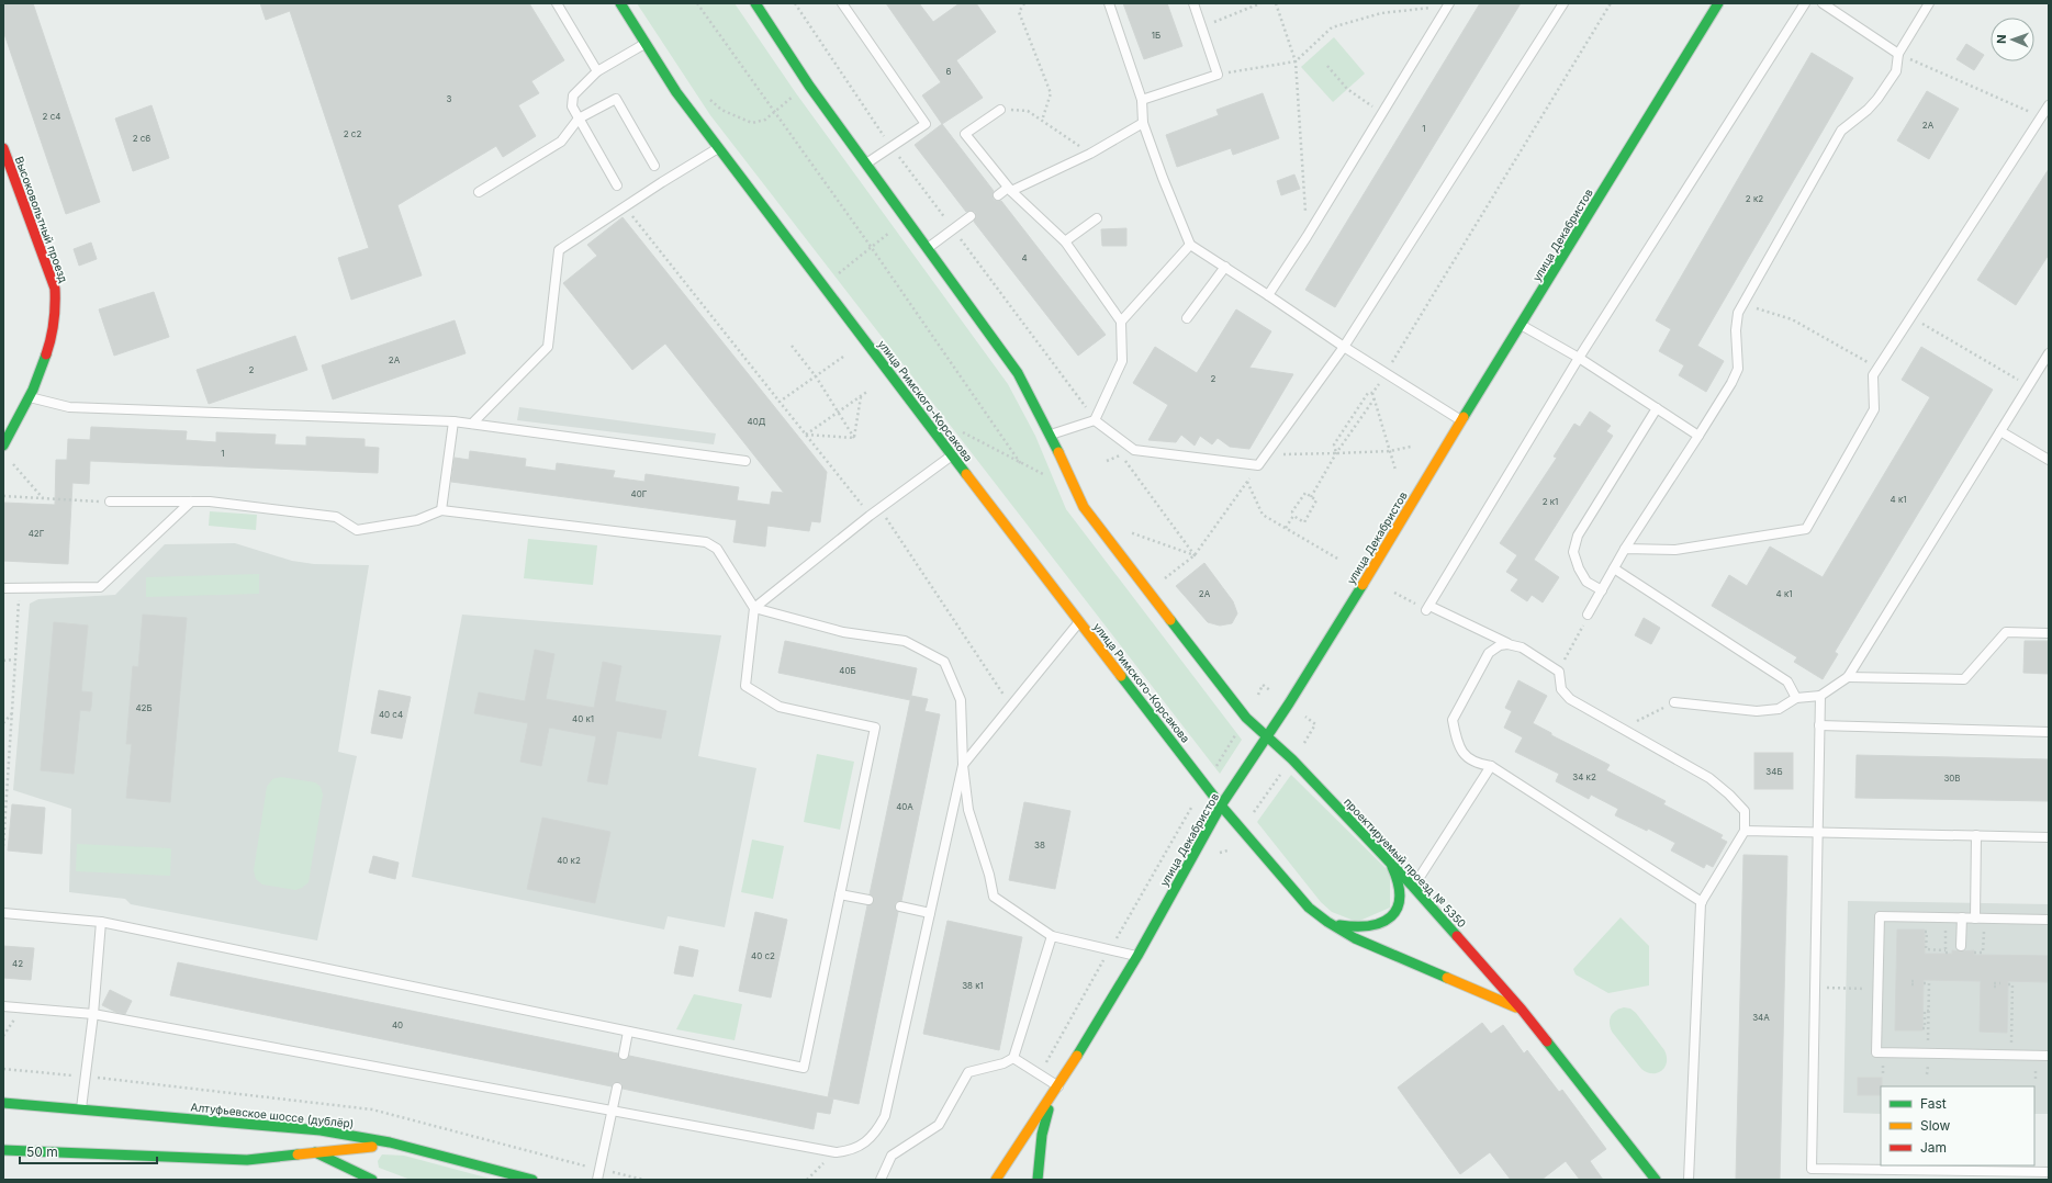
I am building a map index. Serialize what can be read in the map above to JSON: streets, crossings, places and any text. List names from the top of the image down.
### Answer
{
  "streets": {
    "street": [
      "Высоковольтный проезд",
      "улица Декабристов",
      "улица Римского-Корсакова",
      "проектируемый проезд № 5350",
      "Алтуфьевское шоссе (дублёр)"
    ]
  },
  "crossings": [
    ["улица Декабристов", "улица Римского-Корсакова"],
    ["улица Декабристов", "проектируемый проезд № 5350"],
    ["улица Римского-Корсакова", "проектируемый проезд № 5350"]
  ],
  "house_numbers": [
    "1Б",
    "6",
    "3",
    "2 c4",
    "2А",
    "1",
    "2 с2",
    "2 с6",
    "2 к2",
    "4",
    "2А",
    "2",
    "2",
    "40Д",
    "1",
    "40Г",
    "4 к1",
    "2 к1",
    "42Г",
    "2А",
    "4 к1",
    "40Б",
    "42Б",
    "40 с4",
    "40 к1",
    "34Б",
    "34 к2",
    "30В",
    "40А",
    "38",
    "40 к2",
    "40 с2",
    "42",
    "38 к1",
    "34А",
    "40"
  ],
  "legend": ["Fast", "Slow", "Jam"],
  "scale_bar": "50 m",
  "north": "left"
}
